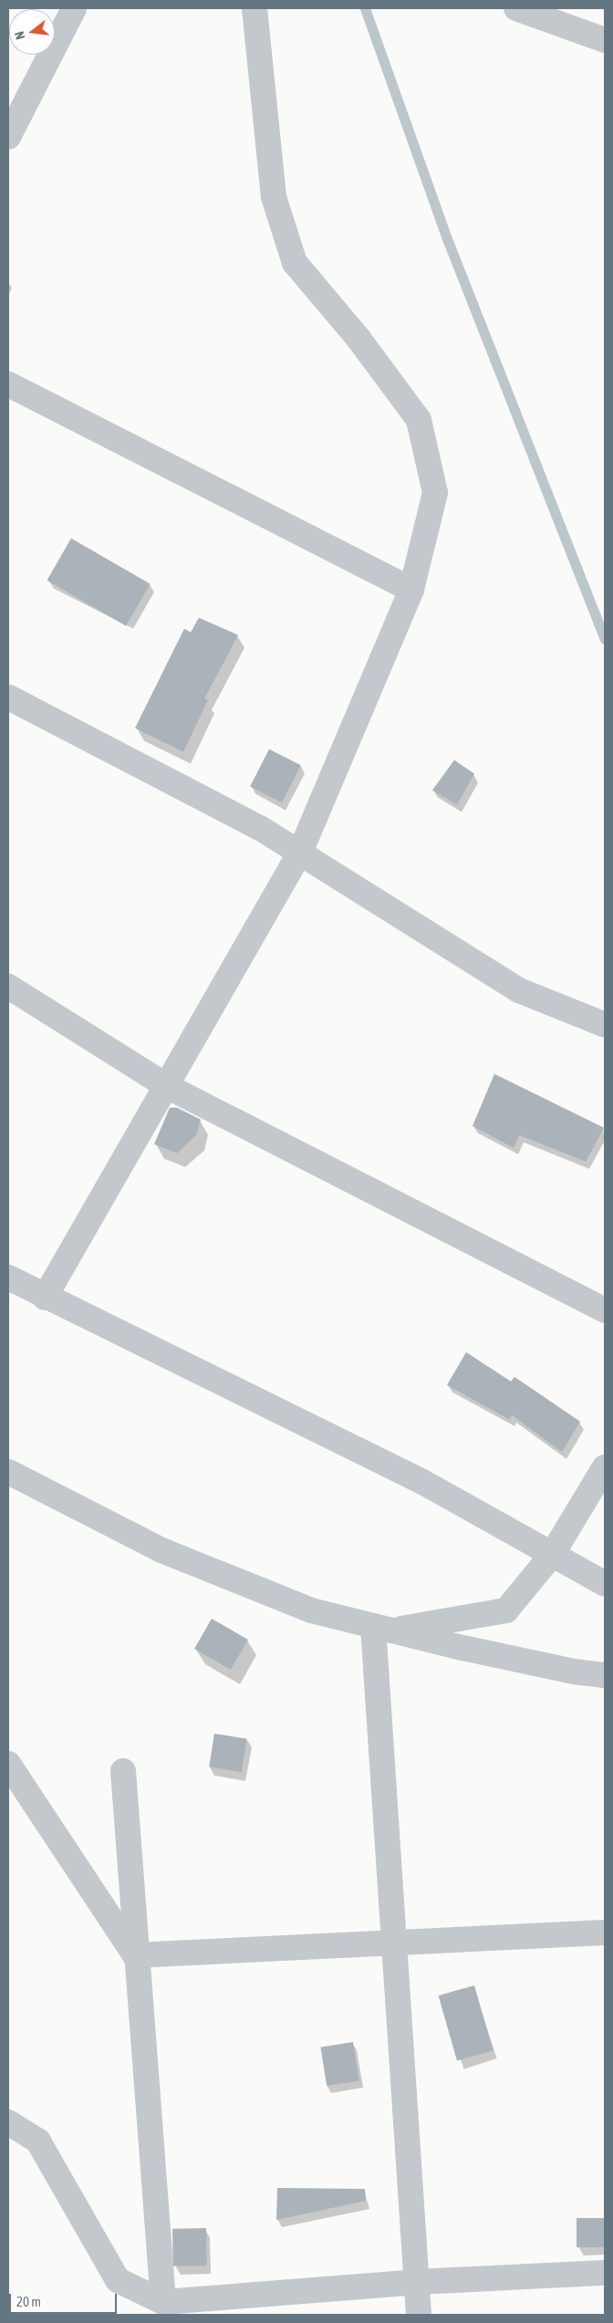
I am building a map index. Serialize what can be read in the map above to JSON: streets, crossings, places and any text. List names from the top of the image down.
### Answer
{
  "scale_bar": "20 m",
  "north": "left"
}
